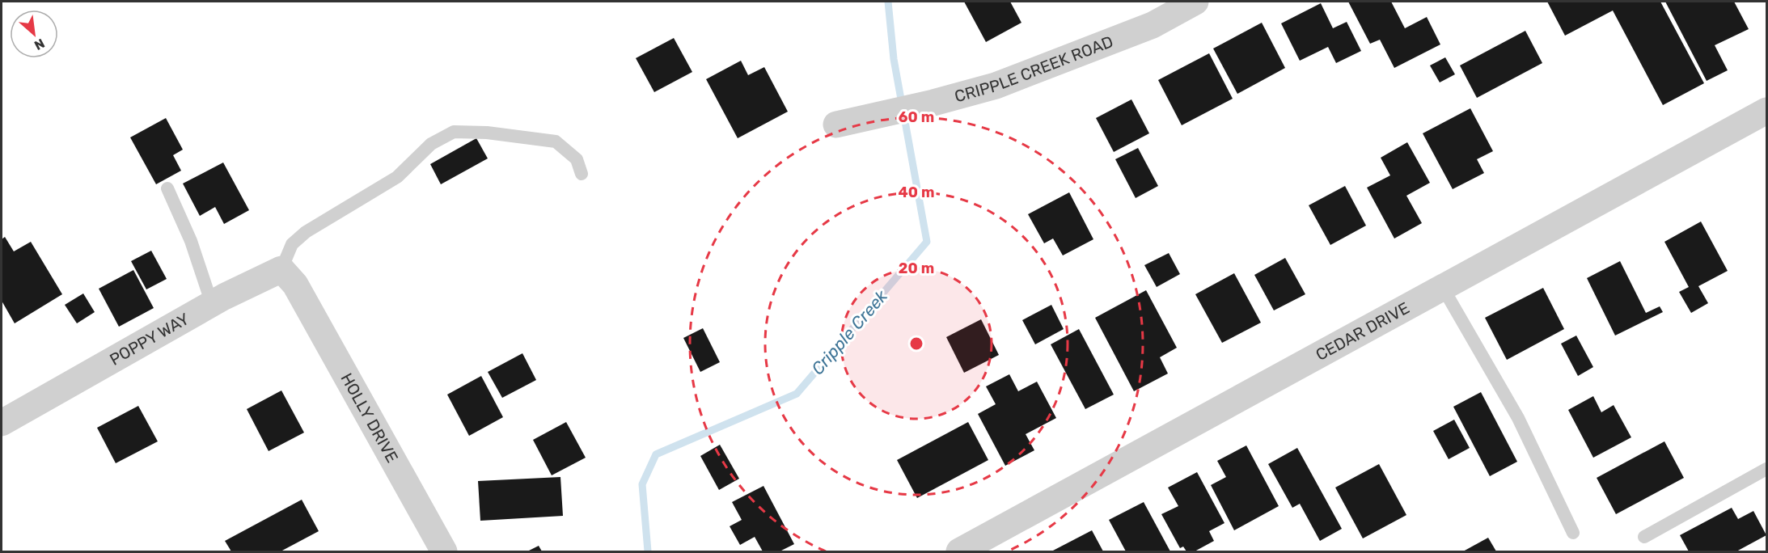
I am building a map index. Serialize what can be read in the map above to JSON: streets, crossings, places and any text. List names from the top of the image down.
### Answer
{
  "streets": {
    "street": [
      "CRIPPLE CREEK ROAD",
      "CEDAR DRIVE",
      "POPPY WAY",
      "HOLLY DRIVE"
    ]
  },
  "crossings": [
    ["POPPY WAY", "HOLLY DRIVE"]
  ],
  "water": ["Cripple Creek"],
  "north": "bottom right",
  "rings": ["60 m", "40 m", "20 m"]
}
